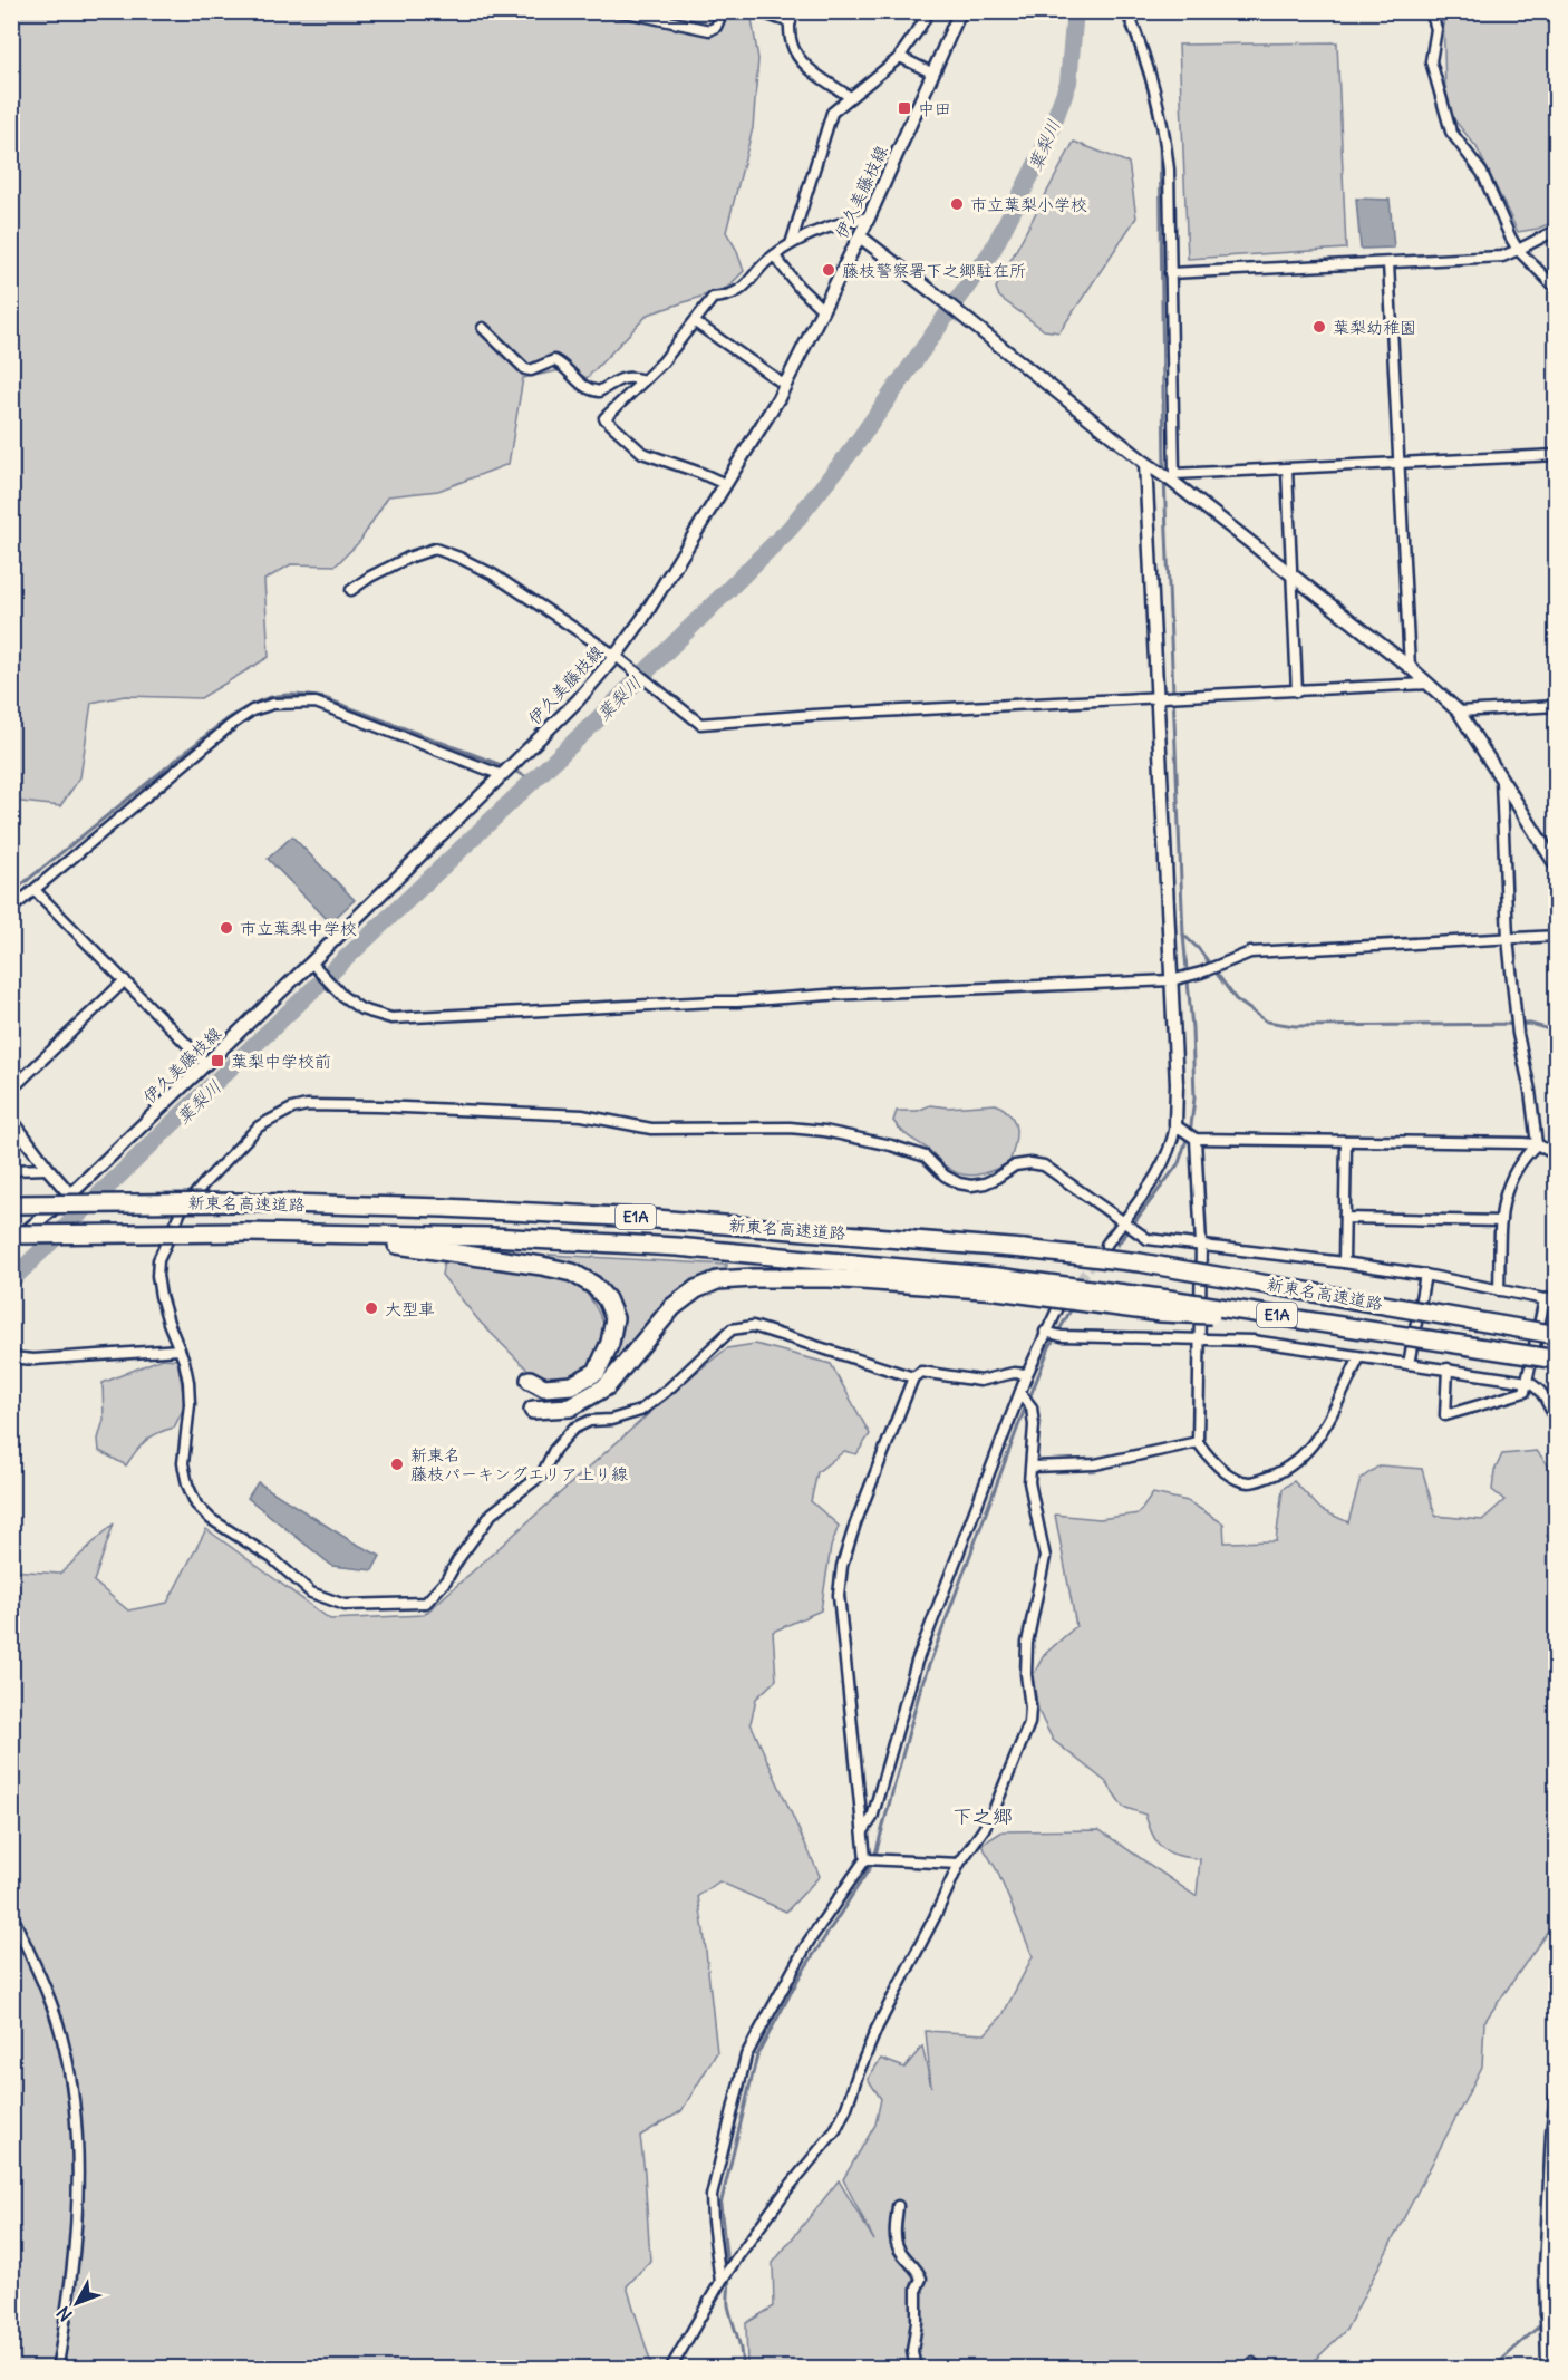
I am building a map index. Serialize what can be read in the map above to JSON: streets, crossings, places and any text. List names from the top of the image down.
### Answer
{
  "streets": {
    "highway": ["新東名高速道路", "E1A"],
    "street": ["伊久美藤枝線"]
  },
  "districts": ["下之郷"],
  "water": ["葉梨川"],
  "places": {
    "transit": ["中田", "葉梨中学校前"],
    "other": [
      "市立葉梨小学校",
      "藤枝警察署下之郷駐在所",
      "葉梨幼稚園",
      "市立葉梨中学校",
      "大型車",
      "新東名 藤枝パーキングエリア上り線"
    ]
  },
  "north": "bottom left"
}
